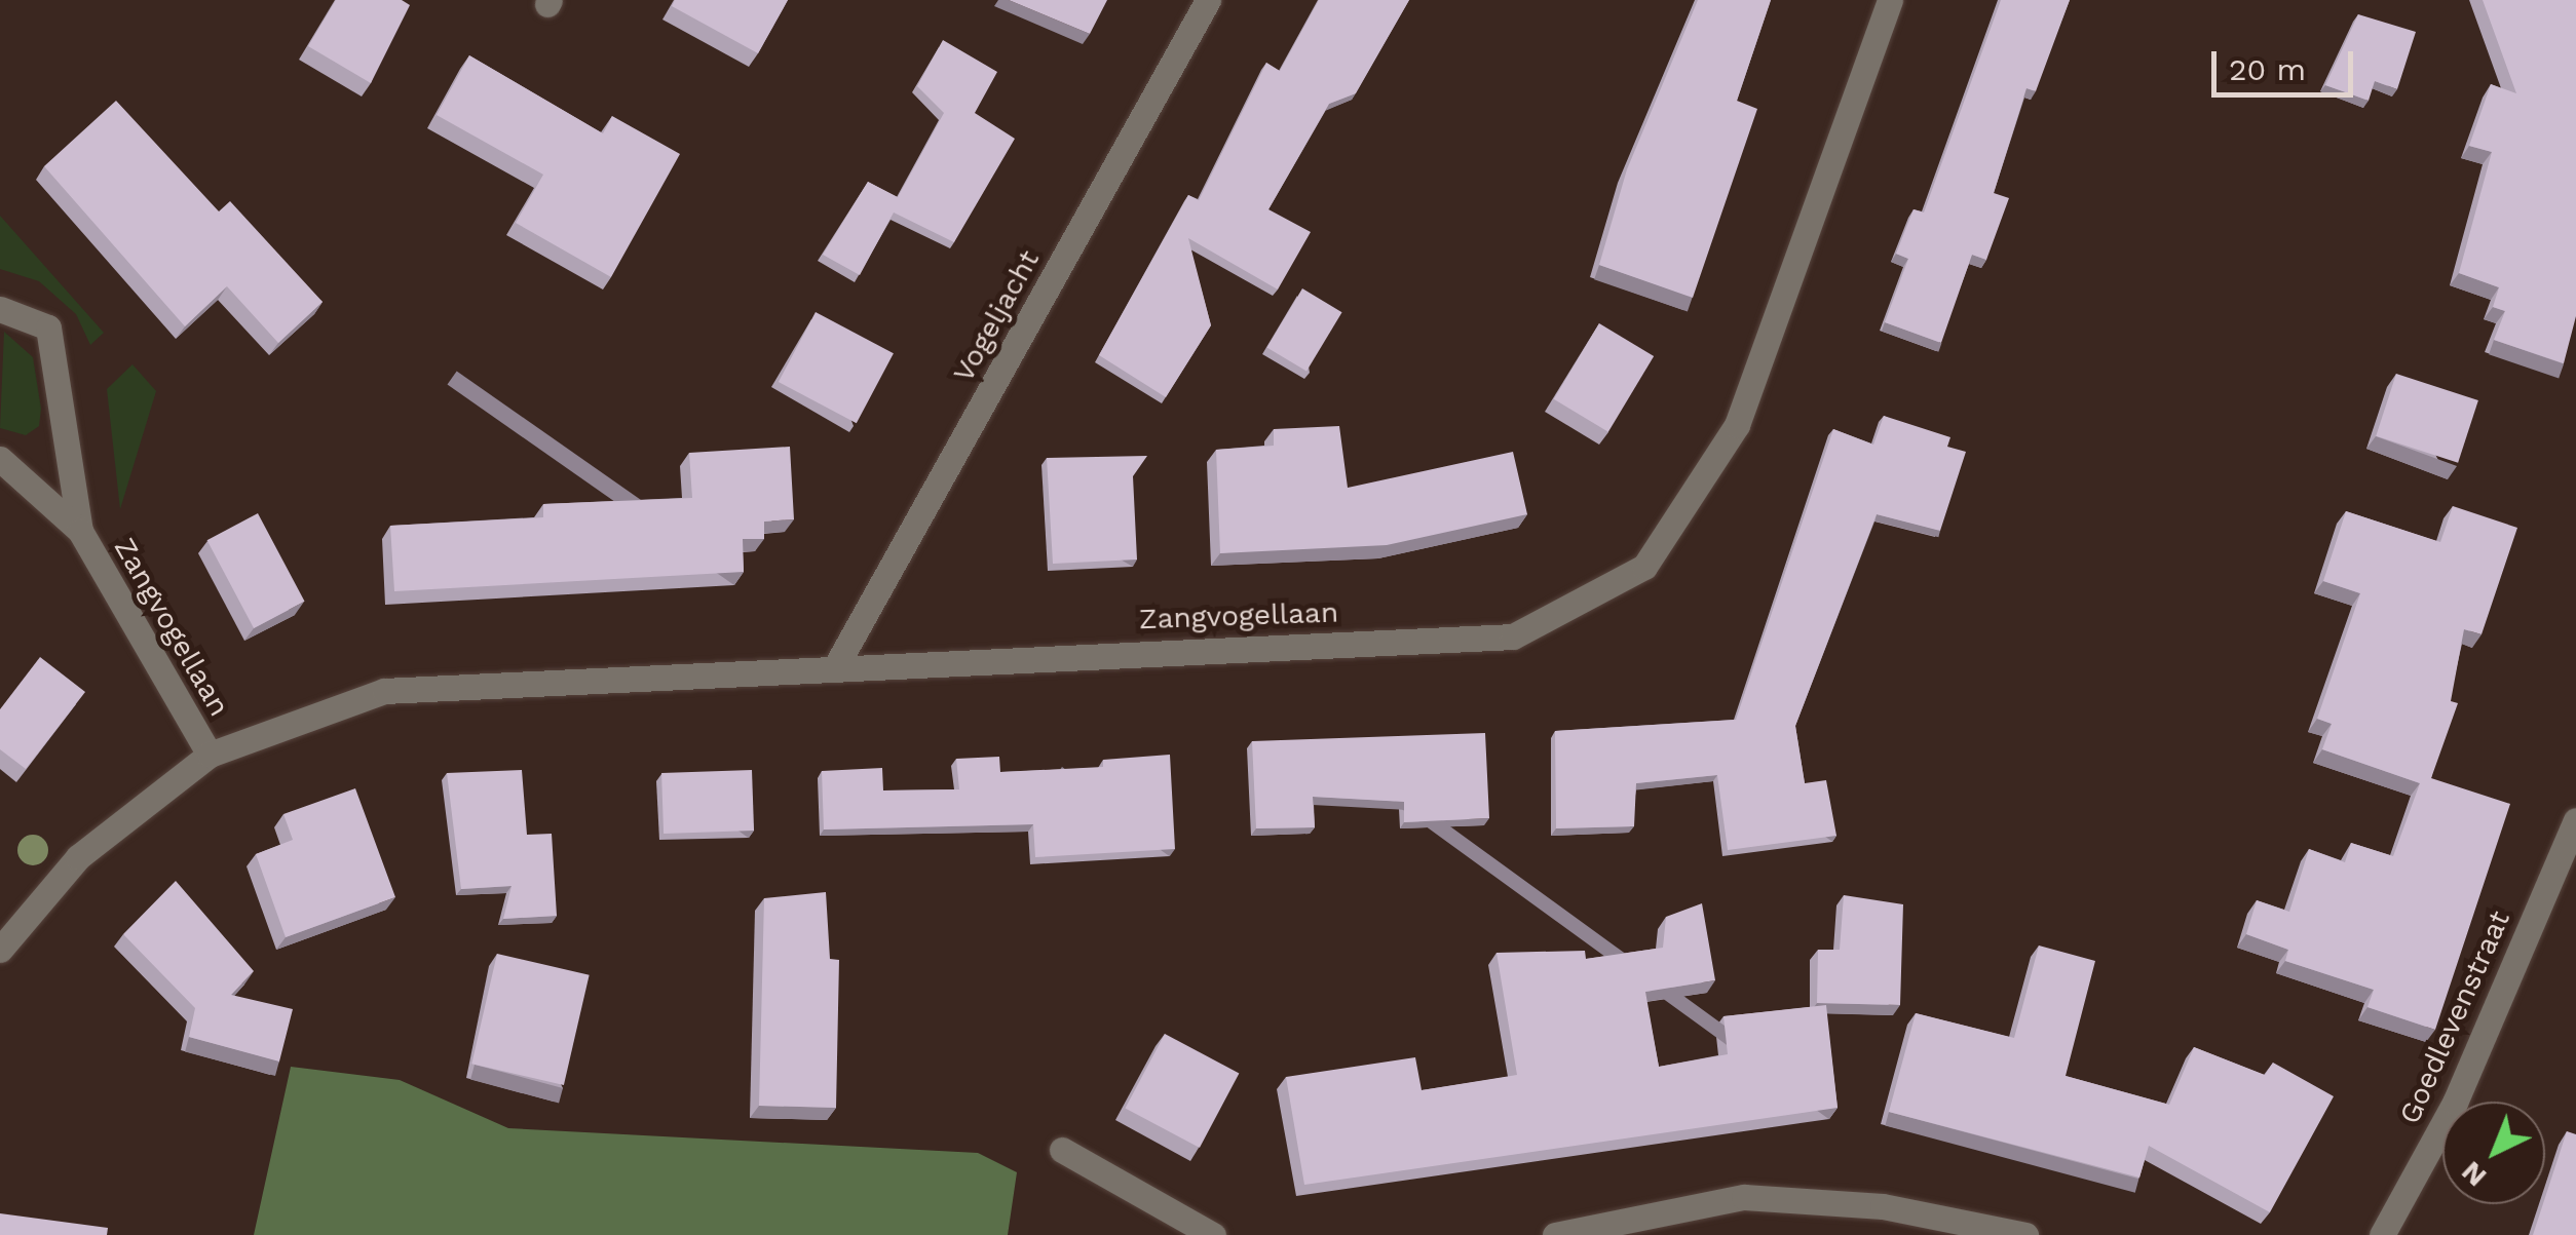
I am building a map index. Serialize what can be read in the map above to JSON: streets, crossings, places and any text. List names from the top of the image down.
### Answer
{
  "streets": {
    "street": ["Vogeljacht", "Zangvogellaan", "Goedlevenstraat"]
  },
  "crossings": [
    ["Vogeljacht", "Zangvogellaan"]
  ],
  "scale_bar": "20 m",
  "north": "bottom left"
}
